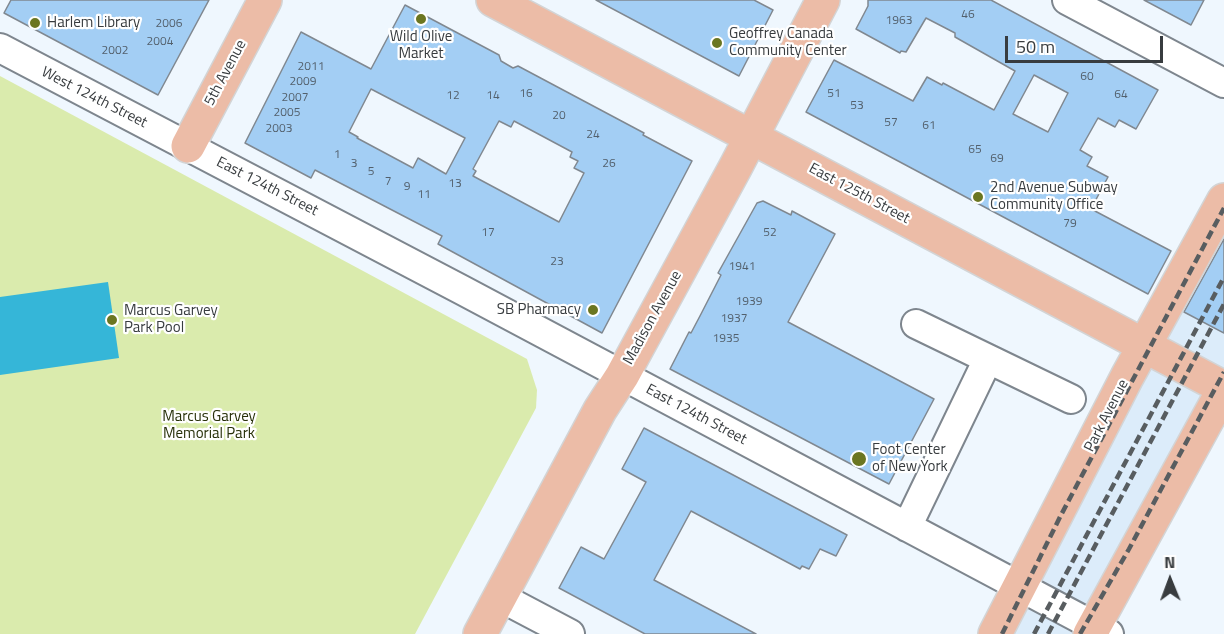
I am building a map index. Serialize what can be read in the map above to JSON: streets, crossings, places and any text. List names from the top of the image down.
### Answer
{
  "streets": {
    "main road": [
      "5th Avenue",
      "East 125th Street",
      "Madison Avenue",
      "Park Avenue"
    ],
    "street": ["West 124th Street", "East 124th Street"]
  },
  "crossings": [
    ["5th Avenue", "West 124th Street"],
    ["5th Avenue", "East 124th Street"],
    ["West 124th Street", "East 124th Street"],
    ["East 124th Street", "Madison Avenue"],
    ["East 124th Street", "Park Avenue"],
    ["East 125th Street", "Madison Avenue"],
    ["East 125th Street", "Park Avenue"]
  ],
  "parks": ["Marcus Garvey Memorial Park"],
  "places": [
    "Wild Olive Market",
    "Harlem Library",
    "Geoffrey Canada Community Center",
    "2nd Avenue Subway Community Office",
    "SB Pharmacy",
    "Marcus Garvey Park Pool",
    "Foot Center of New York"
  ],
  "house_numbers": [
    "46",
    "1963",
    "2006",
    "2004",
    "2002",
    "2011",
    "60",
    "2009",
    "16",
    "51",
    "64",
    "12",
    "14",
    "2007",
    "53",
    "2005",
    "20",
    "57",
    "61",
    "2003",
    "24",
    "65",
    "1",
    "69",
    "3",
    "26",
    "5",
    "7",
    "13",
    "9",
    "11",
    "79",
    "17",
    "52",
    "23",
    "1941",
    "1939",
    "1937",
    "1935"
  ],
  "scale_bar": "50 m",
  "north": "top"
}
